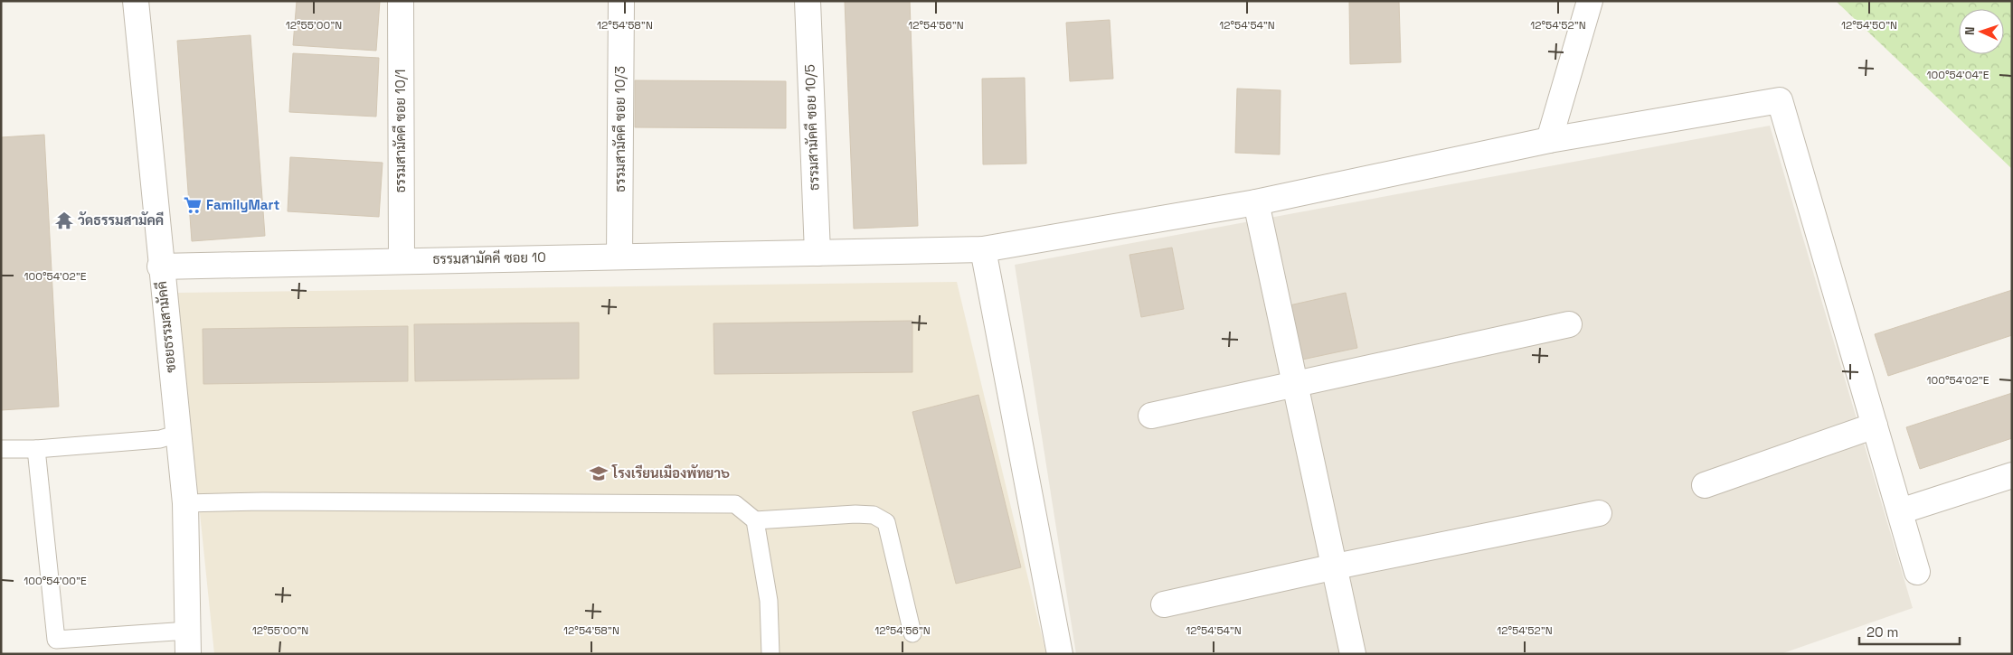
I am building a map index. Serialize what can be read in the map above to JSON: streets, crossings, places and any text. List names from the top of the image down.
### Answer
{
  "streets": {
    "street": [
      "ธรรมสามัคคี ซอย 10/5",
      "ธรรมสามัคคี ซอย 10/3",
      "ธรรมสามัคคี ซอย 10/1",
      "ธรรมสามัคคี ซอย 10",
      "ซอยธรรมสามัคคี"
    ]
  },
  "crossings": [
    ["ธรรมสามัคคี ซอย 10/5", "ธรรมสามัคคี ซอย 10"],
    ["ธรรมสามัคคี ซอย 10/3", "ธรรมสามัคคี ซอย 10"],
    ["ธรรมสามัคคี ซอย 10/1", "ธรรมสามัคคี ซอย 10"],
    ["ธรรมสามัคคี ซอย 10", "ซอยธรรมสามัคคี"]
  ],
  "places": {
    "supermarket": ["FamilyMart"],
    "temple": ["วัดธรรมสามัคคี"],
    "school or university": ["โรงเรียนเมืองพัทยา๖"]
  },
  "scale_bar": "20 m",
  "north": "left",
  "coordinates": [
    "12°55'00\"N",
    "12°54'58\"N",
    "12°54'56\"N",
    "12°54'54\"N",
    "12°54'52\"N",
    "12°54'50\"N",
    "100°54'04\"E",
    "100°54'02\"E",
    "100°54'00\"E"
  ]
}
